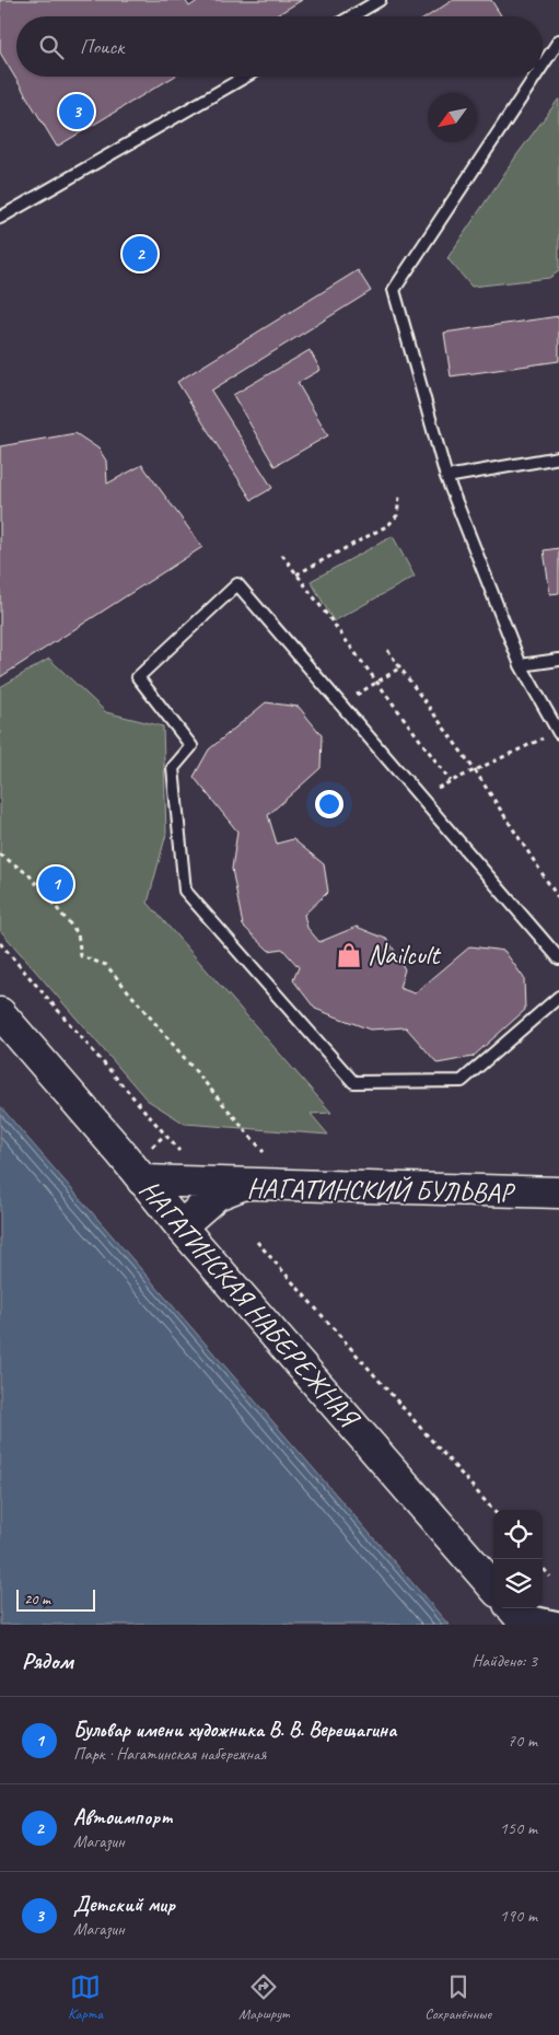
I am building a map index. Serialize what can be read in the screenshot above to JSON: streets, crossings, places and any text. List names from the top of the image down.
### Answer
{
  "streets": {
    "main road": ["НАГАТИНСКИЙ БУЛЬВАР", "НАГАТИНСКАЯ НАБЕРЕЖНАЯ"]
  },
  "crossings": [
    ["НАГАТИНСКИЙ БУЛЬВАР", "НАГАТИНСКАЯ НАБЕРЕЖНАЯ"]
  ],
  "places": {
    "shop": ["Nailcult"]
  },
  "scale_bar": "20 m",
  "north": "bottom left",
  "page": {
    "search": "Поиск",
    "pins": ["3", "2", "1"],
    "scale": "20 m",
    "heading": ["Рядом", "Найдено: 3"],
    "list": [
      {
        "mark": "1",
        "name": "Бульвар имени художника В. В. Верещагина",
        "note": "Парк · Нагатинская набережная",
        "value": "70 m"
      },
      {
        "mark": "2",
        "name": "Автоимпорт",
        "note": "Магазин",
        "value": "150 m"
      },
      {
        "mark": "3",
        "name": "Детский мир",
        "note": "Магазин",
        "value": "190 m"
      }
    ],
    "nav": ["Карта", "Маршрут", "Сохранённые"]
  }
}
